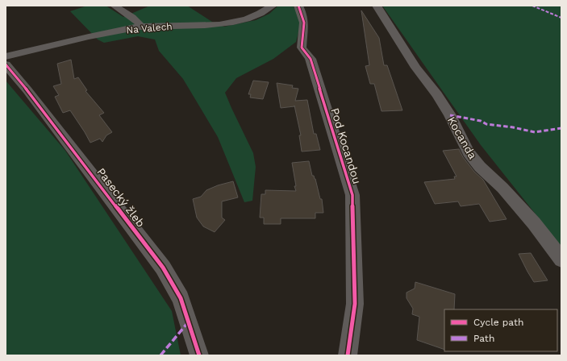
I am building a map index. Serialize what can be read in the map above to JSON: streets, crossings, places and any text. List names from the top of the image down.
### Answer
{
  "streets": {
    "street": [
      "Na Valech",
      "Kocanda",
      "Pod Kocandou",
      "Pasecký žleb"
    ]
  },
  "legend": ["Cycle path", "Path"]
}
